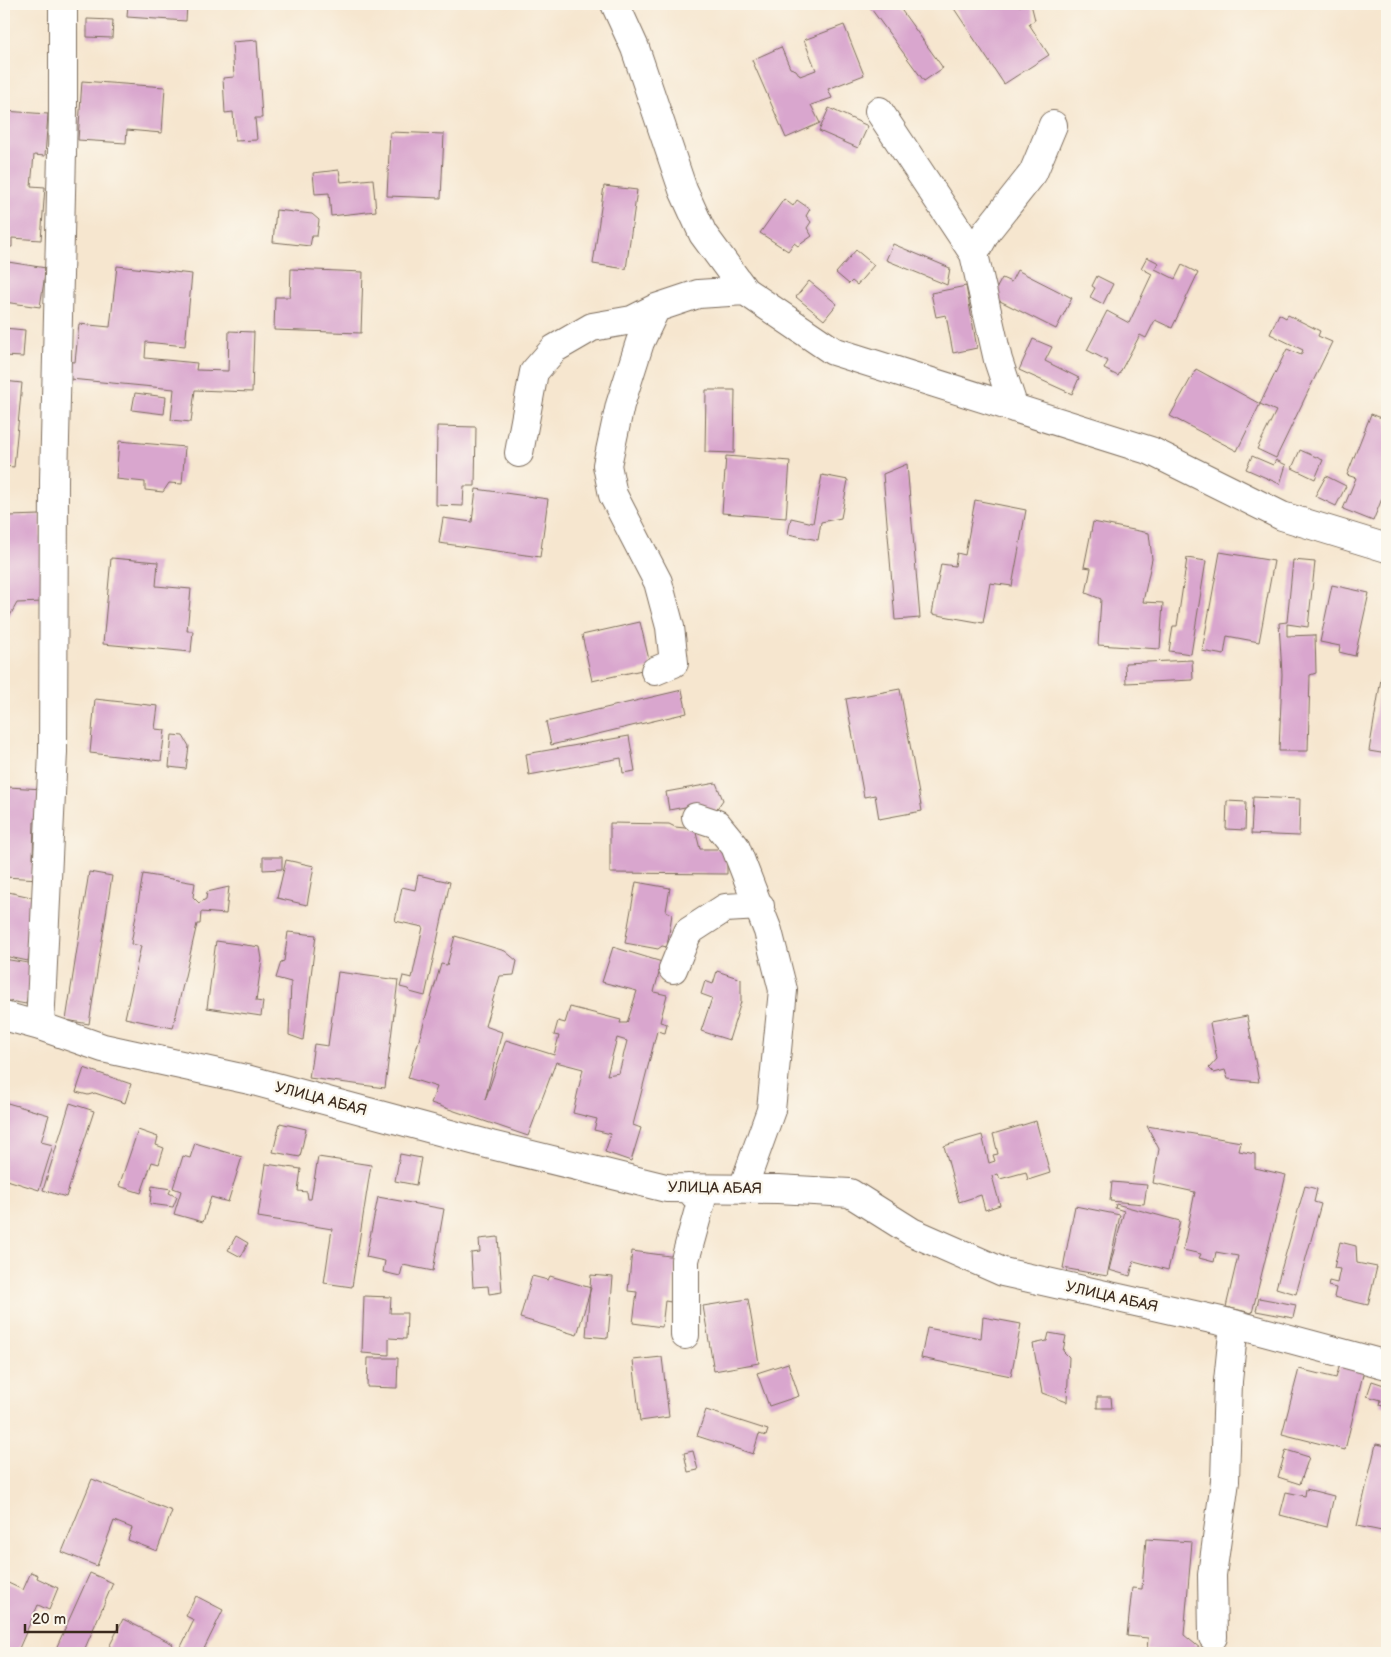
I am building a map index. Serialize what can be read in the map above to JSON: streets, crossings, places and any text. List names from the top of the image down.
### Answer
{
  "streets": {
    "street": ["УЛИЦА АБАЯ"]
  },
  "scale_bar": "20 m"
}
